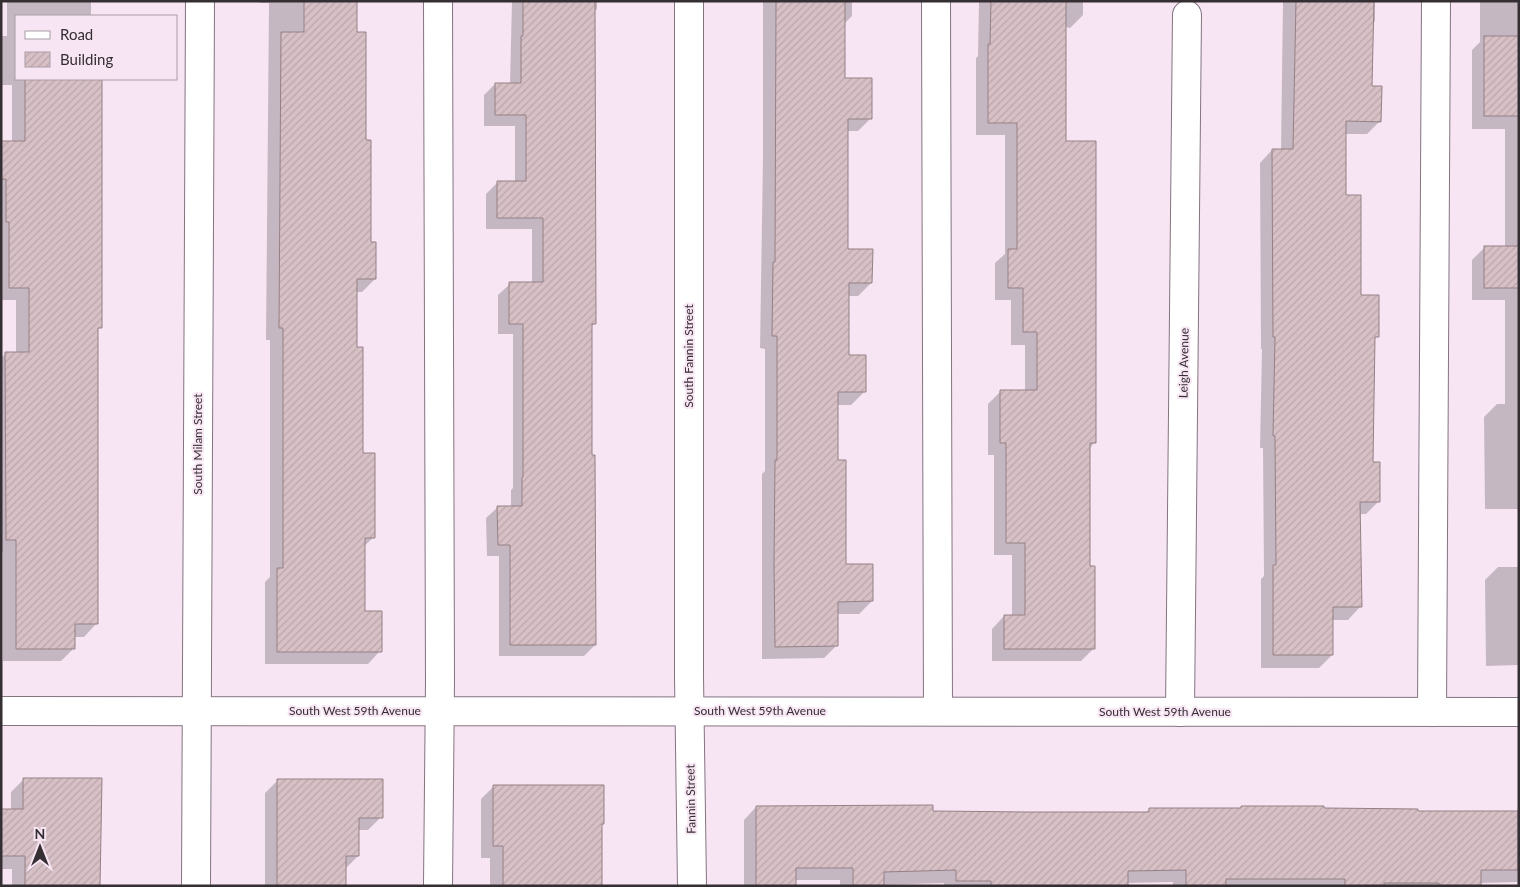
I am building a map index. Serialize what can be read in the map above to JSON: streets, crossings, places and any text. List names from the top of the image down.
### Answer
{
  "streets": {
    "street": [
      "South Fannin Street",
      "Leigh Avenue",
      "South Milam Street",
      "South West 59th Avenue",
      "Fannin Street"
    ]
  },
  "crossings": [
    ["South Fannin Street", "South West 59th Avenue"],
    ["South Fannin Street", "Fannin Street"],
    ["Leigh Avenue", "South West 59th Avenue"],
    ["South Milam Street", "South West 59th Avenue"],
    ["South West 59th Avenue", "Fannin Street"]
  ],
  "legend": ["Road", "Building"],
  "north": "top"
}
